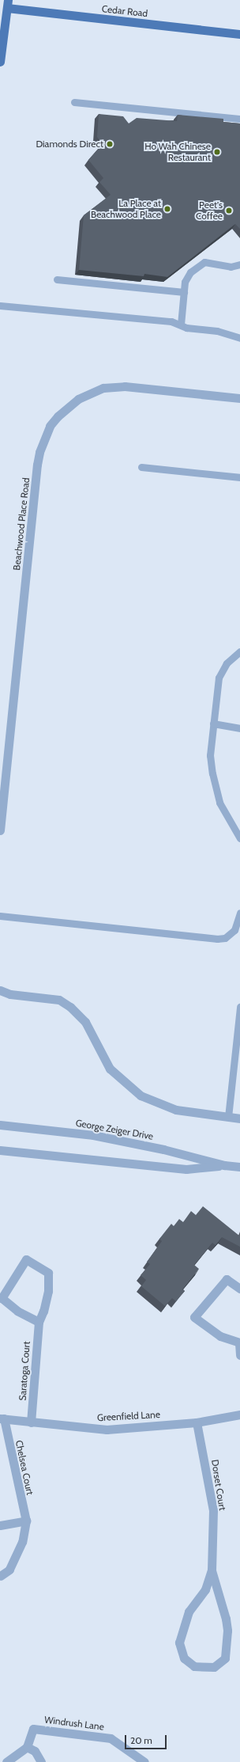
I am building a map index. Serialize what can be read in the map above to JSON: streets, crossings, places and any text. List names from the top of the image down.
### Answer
{
  "streets": {
    "main road": ["Cedar Road"],
    "street": [
      "Beachwood Place Road",
      "George Zeiger Drive",
      "Saratoga Court",
      "Greenfield Lane",
      "Chelsea Court",
      "Dorset Court",
      "Windrush Lane"
    ]
  },
  "crossings": [
    ["Saratoga Court", "Greenfield Lane"],
    ["Greenfield Lane", "Chelsea Court"],
    ["Greenfield Lane", "Dorset Court"]
  ],
  "places": [
    "Diamonds Direct",
    "Ho Wah Chinese Restaurant",
    "La Place at Beachwood Place",
    "Peet's Coffee"
  ],
  "scale_bar": "20 m"
}
